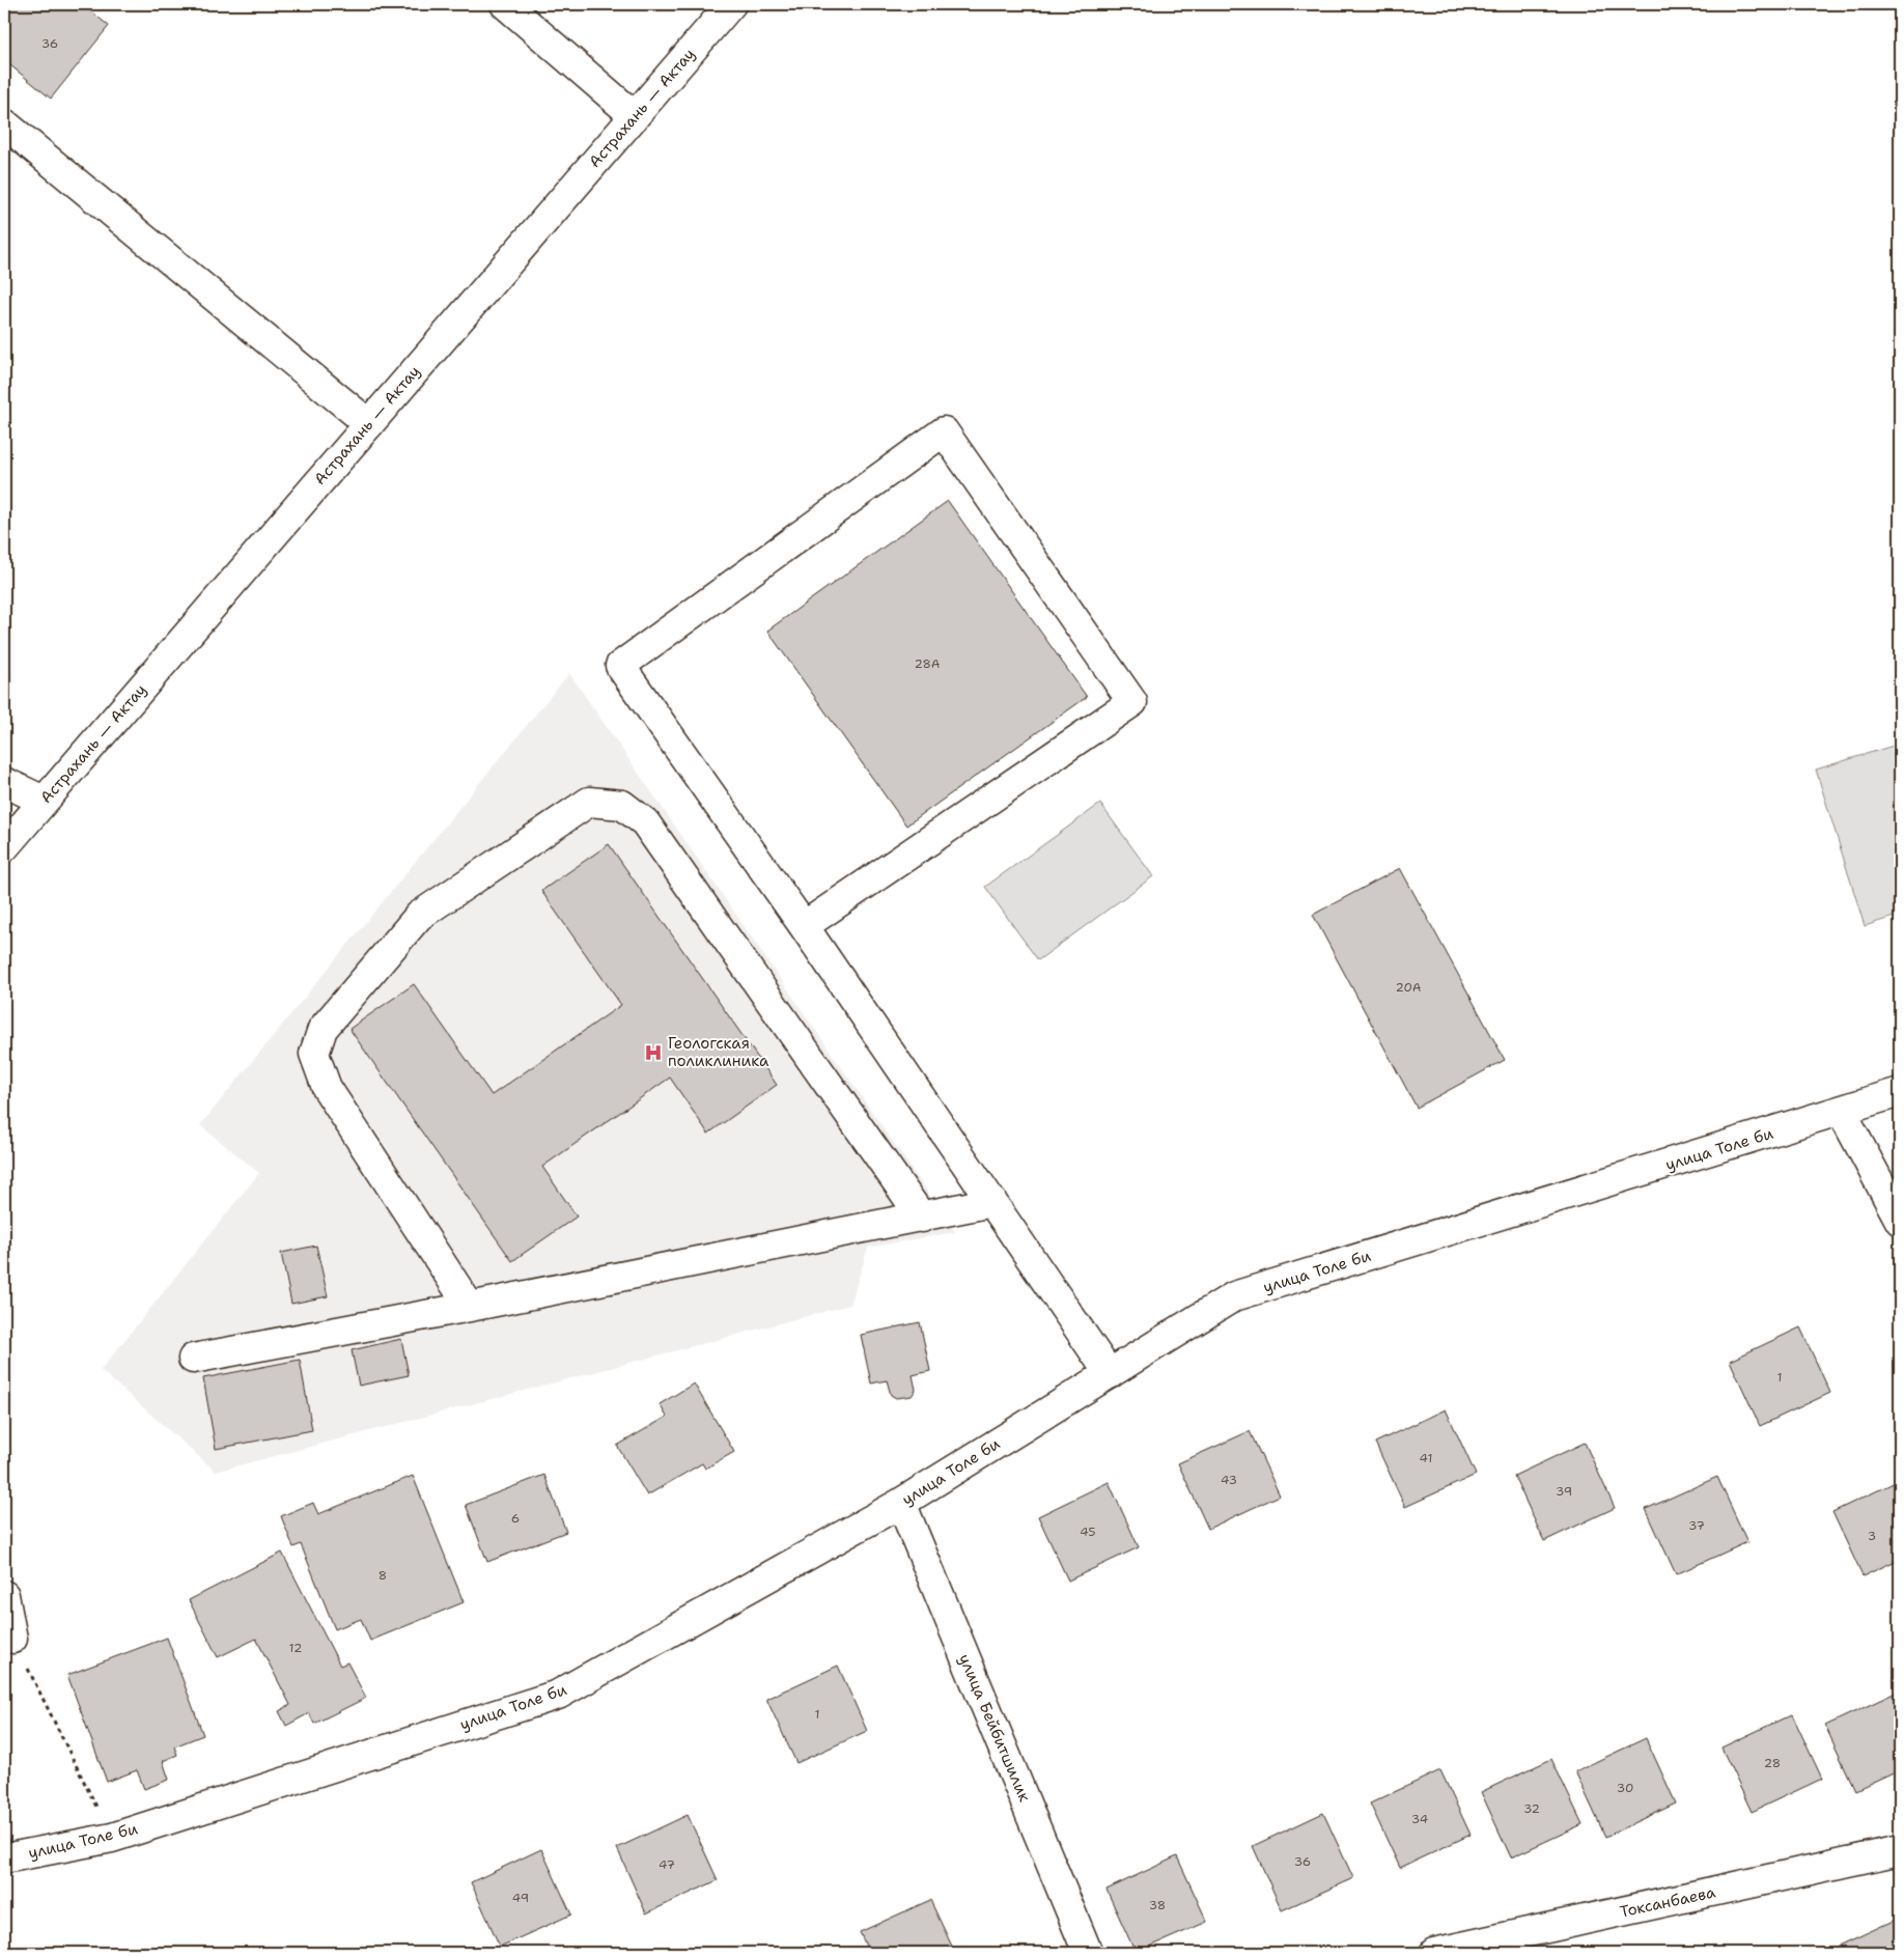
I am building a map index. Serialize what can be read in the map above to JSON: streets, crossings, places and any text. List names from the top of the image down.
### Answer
{
  "streets": {
    "main road": [
      "Астрахань — Актау",
      "улица Толе би",
      "улица Бейбитшилик",
      "Токсанбаева"
    ]
  },
  "crossings": [
    ["улица Толе би", "улица Бейбитшилик"]
  ],
  "places": {
    "hospital": ["Геологская поликлиника"]
  },
  "house_numbers": [
    "36",
    "28А",
    "20А",
    "1",
    "41",
    "43",
    "39",
    "6",
    "37",
    "45",
    "3",
    "8",
    "12",
    "1",
    "28",
    "30",
    "32",
    "34",
    "36",
    "47",
    "49",
    "38"
  ]
}
